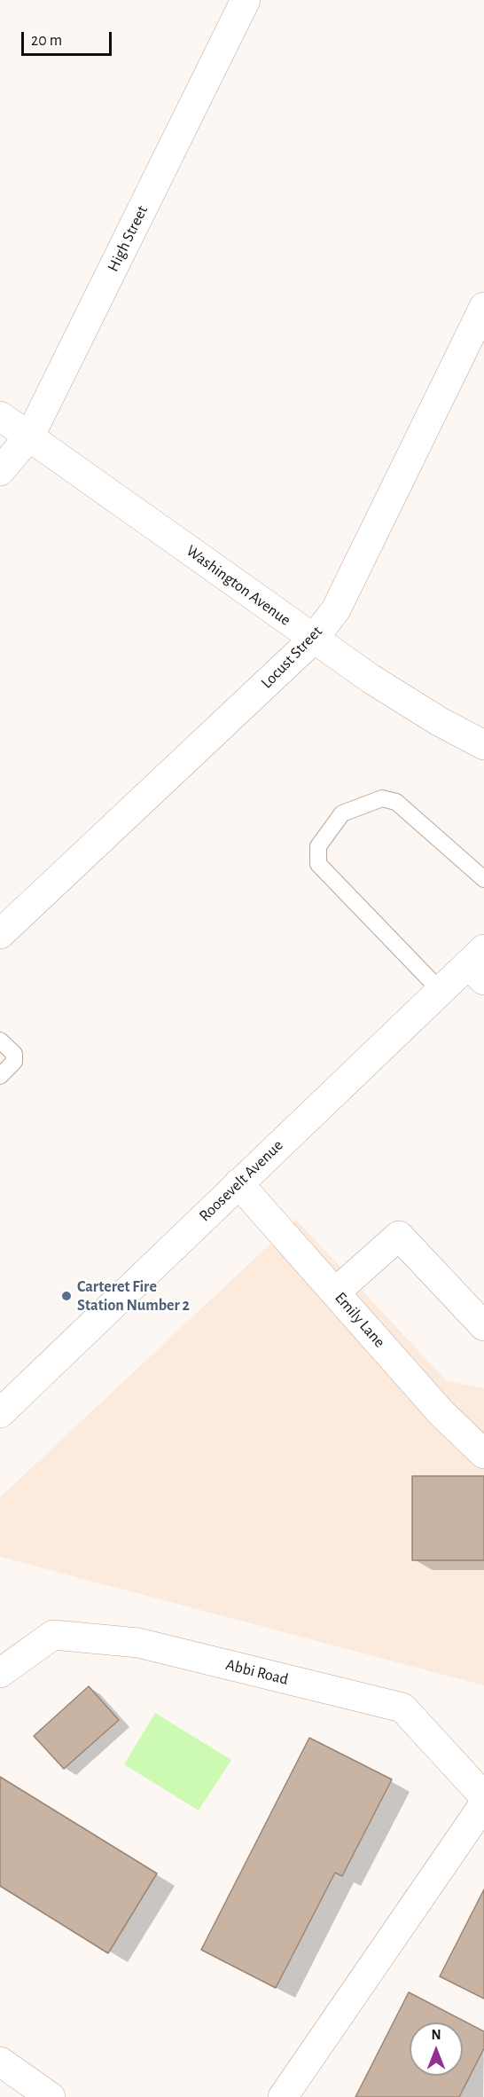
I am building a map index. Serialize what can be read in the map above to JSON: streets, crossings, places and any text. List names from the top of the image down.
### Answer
{
  "streets": {
    "street": [
      "High Street",
      "Washington Avenue",
      "Locust Street",
      "Roosevelt Avenue",
      "Emily Lane",
      "Abbi Road"
    ]
  },
  "crossings": [
    ["High Street", "Washington Avenue"],
    ["Washington Avenue", "Locust Street"],
    ["Roosevelt Avenue", "Emily Lane"]
  ],
  "places": ["Carteret Fire Station Number 2"],
  "scale_bar": "20 m",
  "north": "top"
}
